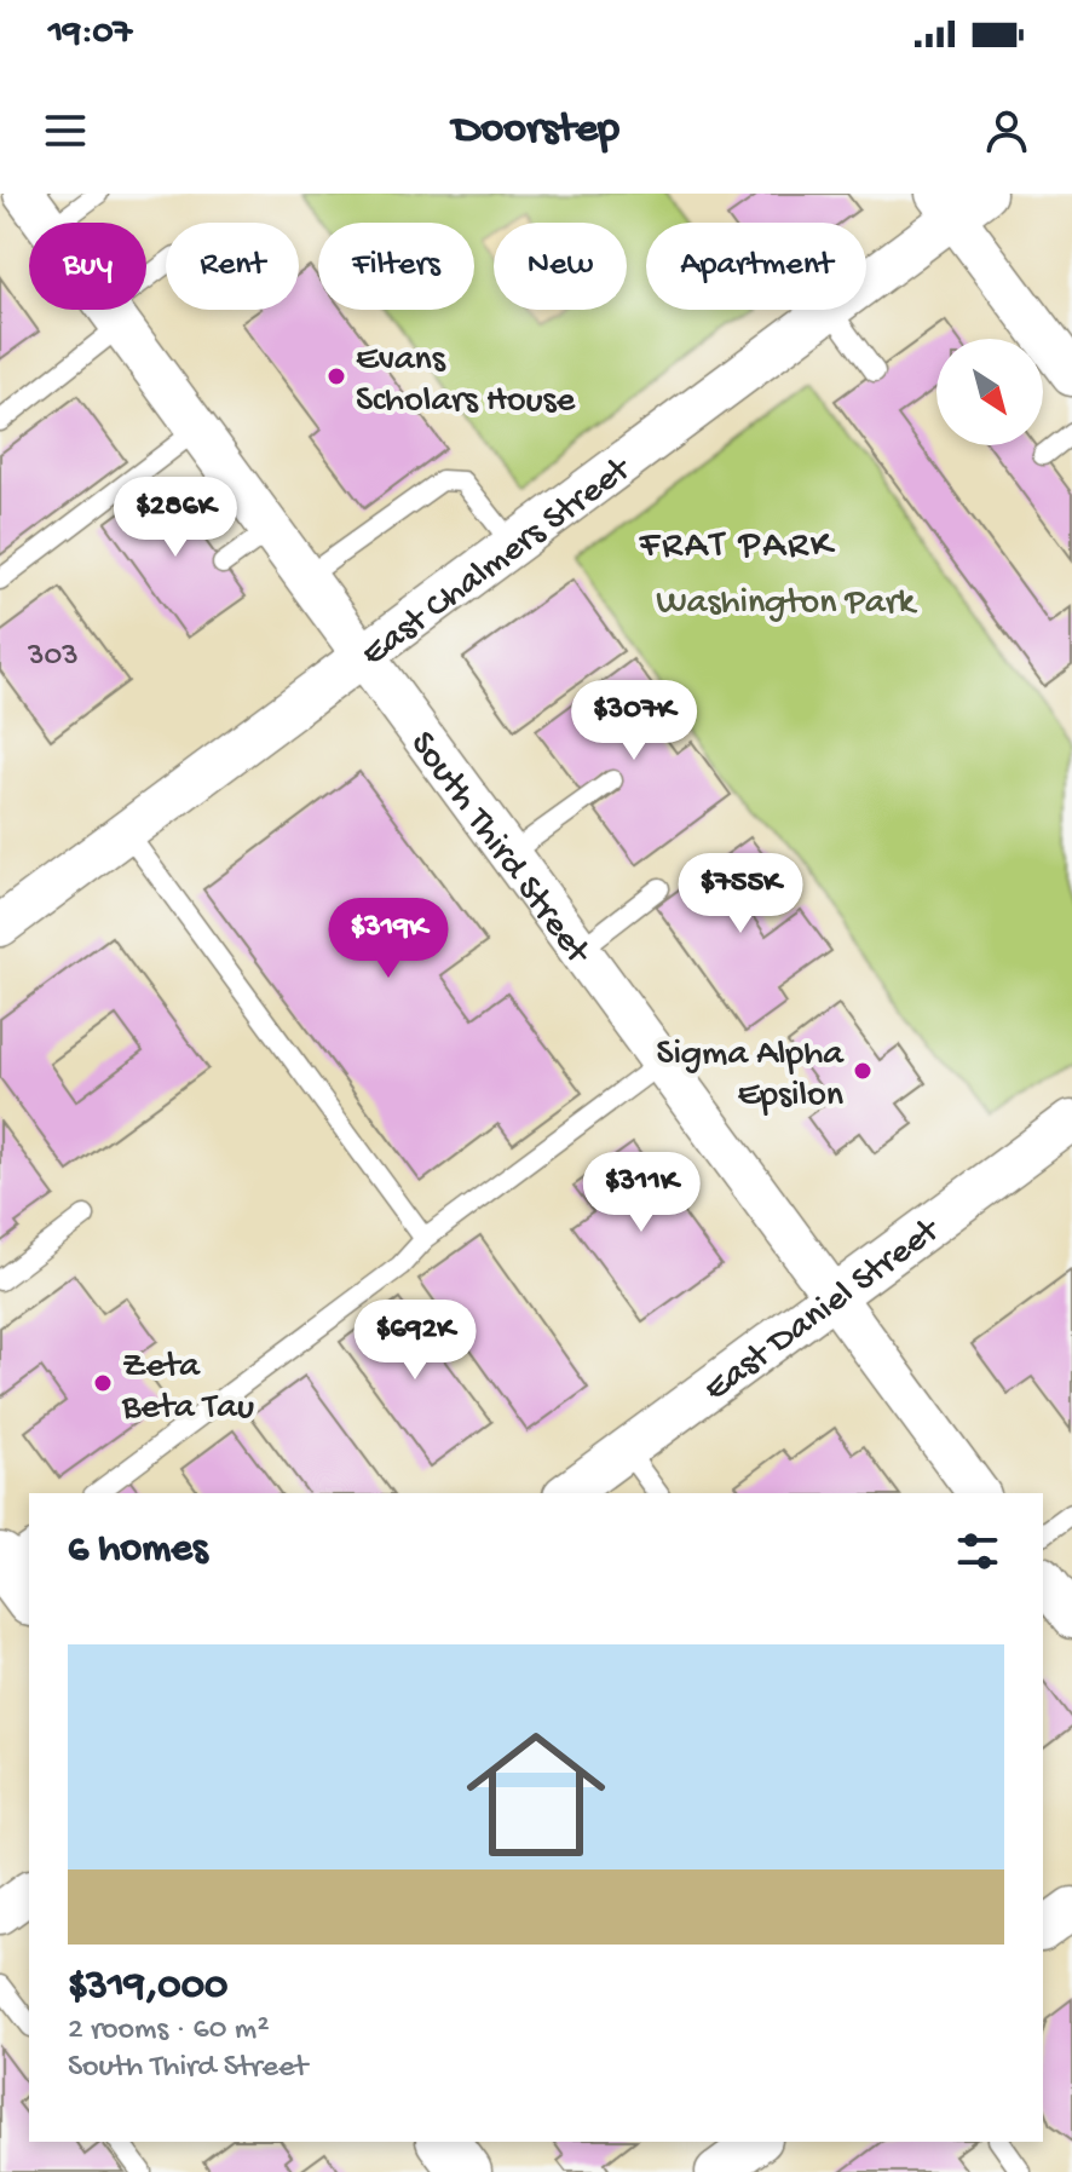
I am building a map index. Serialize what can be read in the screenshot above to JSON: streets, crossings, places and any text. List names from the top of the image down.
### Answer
{
  "streets": {
    "street": ["East Chalmers Street", "South Third Street", "East Daniel Street"]
  },
  "crossings": [
    ["East Chalmers Street", "South Third Street"],
    ["South Third Street", "East Daniel Street"]
  ],
  "districts": ["FRAT PARK"],
  "parks": ["Washington Park"],
  "places": ["Evans Scholars House", "Sigma Alpha Epsilon", "Zeta Beta Tau"],
  "house_numbers": ["303"],
  "north": "bottom right",
  "page": {
    "status": "19:07",
    "header": "Doorstep",
    "chip": [
      "Buy",
      "Rent",
      "Filters",
      "New",
      "Apartment"
    ],
    "price": [
      "$286K",
      "$307K",
      "$755K",
      "$319K",
      "$311K",
      "$692K"
    ],
    "heading": "6 homes",
    "list": [
      {
        "name": "$319,000",
        "note": "2 rooms · 60 m² · South Third Street"
      }
    ]
  }
}
